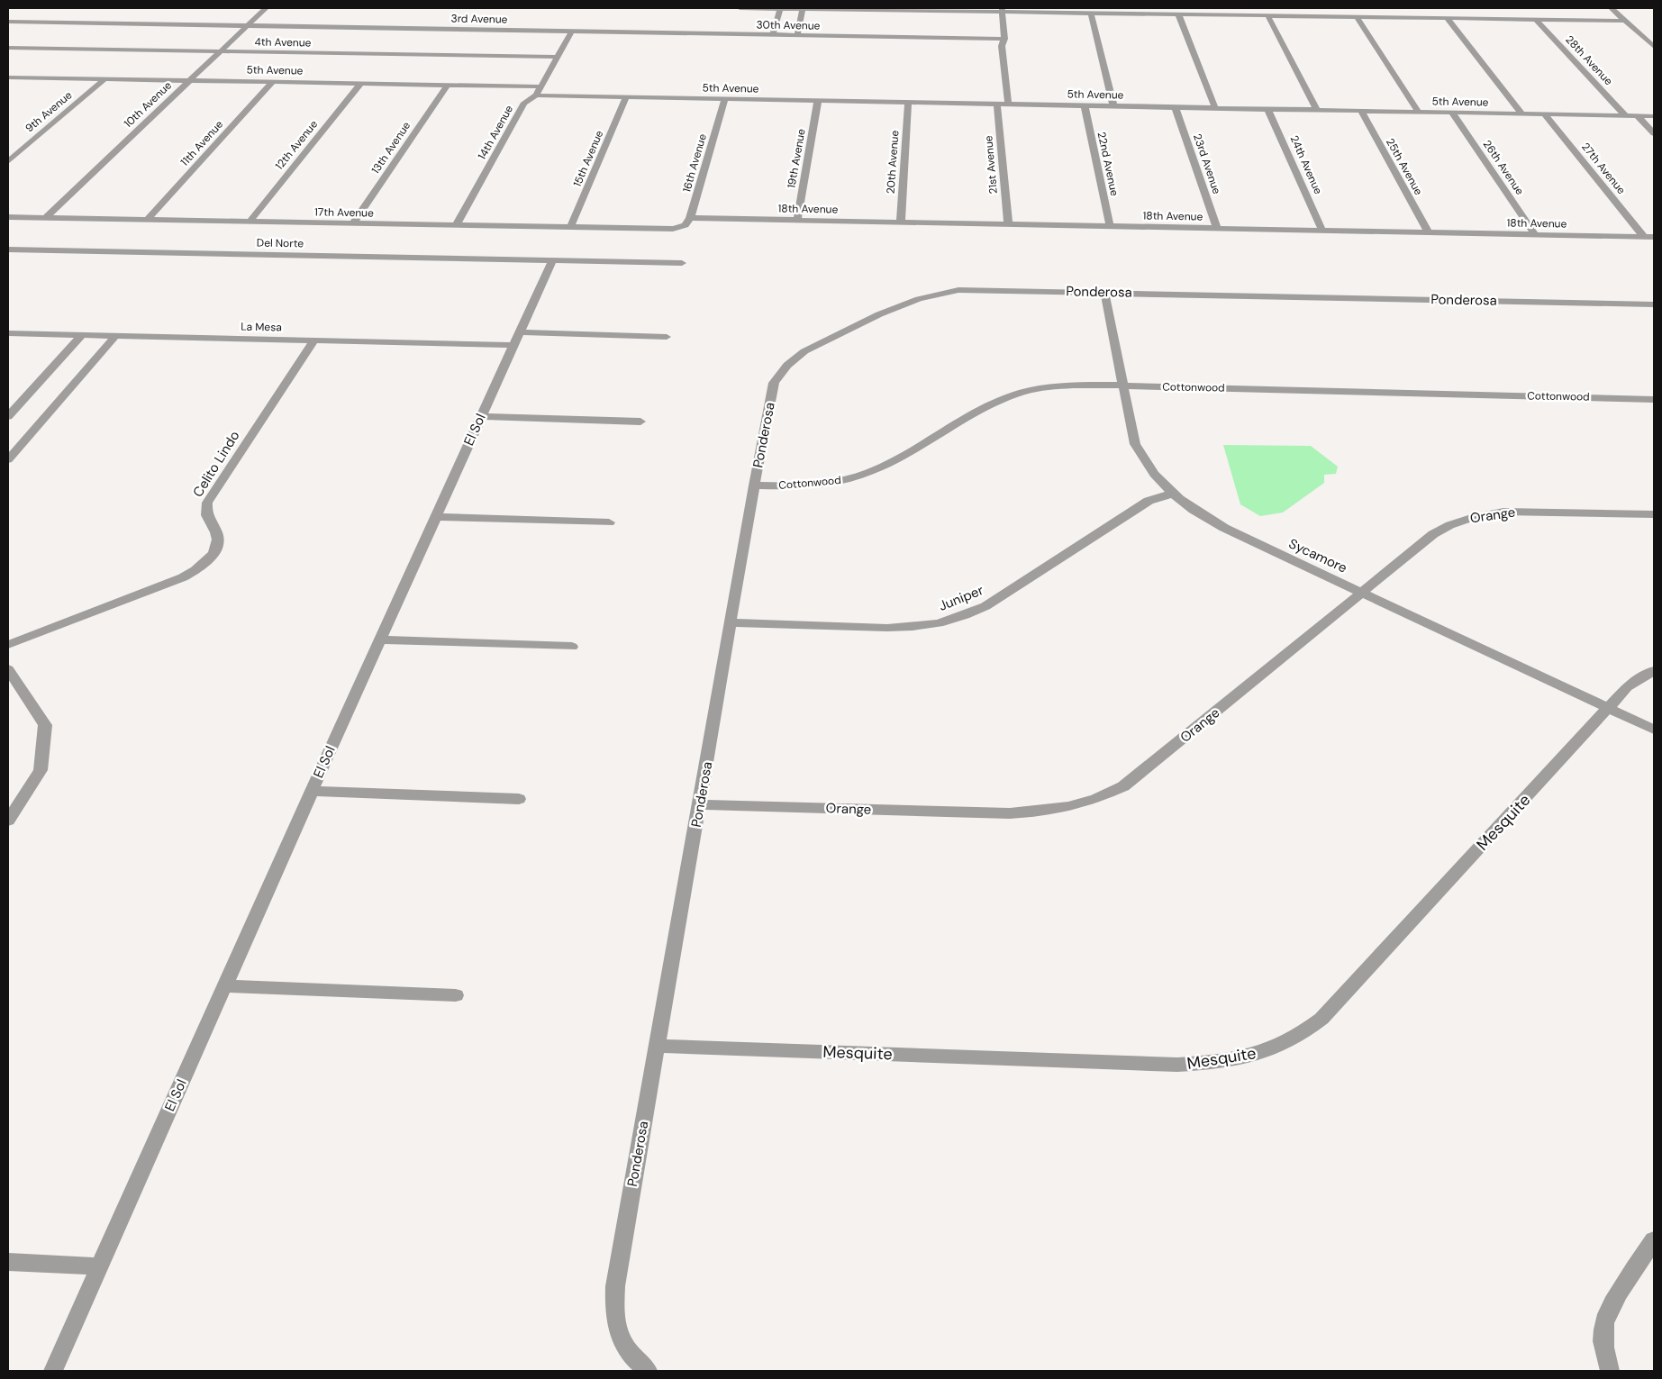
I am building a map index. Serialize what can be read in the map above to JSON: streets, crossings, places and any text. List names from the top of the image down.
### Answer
{
  "streets": {
    "lane": [
      "3rd Avenue",
      "30th Avenue",
      "4th Avenue",
      "28th Avenue",
      "5th Avenue",
      "10th Avenue",
      "9th Avenue",
      "14th Avenue",
      "11th Avenue",
      "12th Avenue",
      "13th Avenue",
      "15th Avenue",
      "19th Avenue",
      "20th Avenue",
      "16th Avenue",
      "22nd Avenue",
      "23rd Avenue",
      "21st Avenue",
      "24th Avenue",
      "25th Avenue",
      "26th Avenue",
      "27th Avenue",
      "18th Avenue",
      "17th Avenue",
      "Del Norte",
      "Ponderosa",
      "La Mesa",
      "Cottonwood",
      "El Sol",
      "Celito Lindo",
      "Orange",
      "Sycamore",
      "Juniper",
      "Mesquite"
    ]
  },
  "crossings": [
    ["3rd Avenue", "30th Avenue"],
    ["3rd Avenue", "10th Avenue"],
    ["3rd Avenue", "14th Avenue"],
    ["30th Avenue", "14th Avenue"],
    ["4th Avenue", "10th Avenue"],
    ["4th Avenue", "14th Avenue"],
    ["28th Avenue", "5th Avenue"],
    ["5th Avenue", "10th Avenue"],
    ["5th Avenue", "9th Avenue"],
    ["5th Avenue", "14th Avenue"],
    ["5th Avenue", "11th Avenue"],
    ["5th Avenue", "12th Avenue"],
    ["5th Avenue", "13th Avenue"],
    ["5th Avenue", "15th Avenue"],
    ["5th Avenue", "19th Avenue"],
    ["5th Avenue", "20th Avenue"],
    ["5th Avenue", "16th Avenue"],
    ["5th Avenue", "22nd Avenue"],
    ["5th Avenue", "23rd Avenue"],
    ["5th Avenue", "21st Avenue"],
    ["5th Avenue", "24th Avenue"],
    ["5th Avenue", "25th Avenue"],
    ["5th Avenue", "26th Avenue"],
    ["5th Avenue", "27th Avenue"],
    ["10th Avenue", "17th Avenue"],
    ["14th Avenue", "17th Avenue"],
    ["11th Avenue", "17th Avenue"],
    ["12th Avenue", "17th Avenue"],
    ["13th Avenue", "17th Avenue"],
    ["15th Avenue", "17th Avenue"],
    ["19th Avenue", "18th Avenue"],
    ["20th Avenue", "18th Avenue"],
    ["16th Avenue", "18th Avenue"],
    ["16th Avenue", "17th Avenue"],
    ["22nd Avenue", "18th Avenue"],
    ["23rd Avenue", "18th Avenue"],
    ["21st Avenue", "18th Avenue"],
    ["24th Avenue", "18th Avenue"],
    ["25th Avenue", "18th Avenue"],
    ["26th Avenue", "18th Avenue"],
    ["27th Avenue", "18th Avenue"],
    ["Del Norte", "El Sol"],
    ["Ponderosa", "Cottonwood"],
    ["Ponderosa", "Orange"],
    ["Ponderosa", "Sycamore"],
    ["Ponderosa", "Juniper"],
    ["Ponderosa", "Mesquite"],
    ["La Mesa", "El Sol"],
    ["La Mesa", "Celito Lindo"],
    ["Cottonwood", "Sycamore"],
    ["Orange", "Sycamore"],
    ["Sycamore", "Juniper"],
    ["Sycamore", "Mesquite"]
  ]
}
